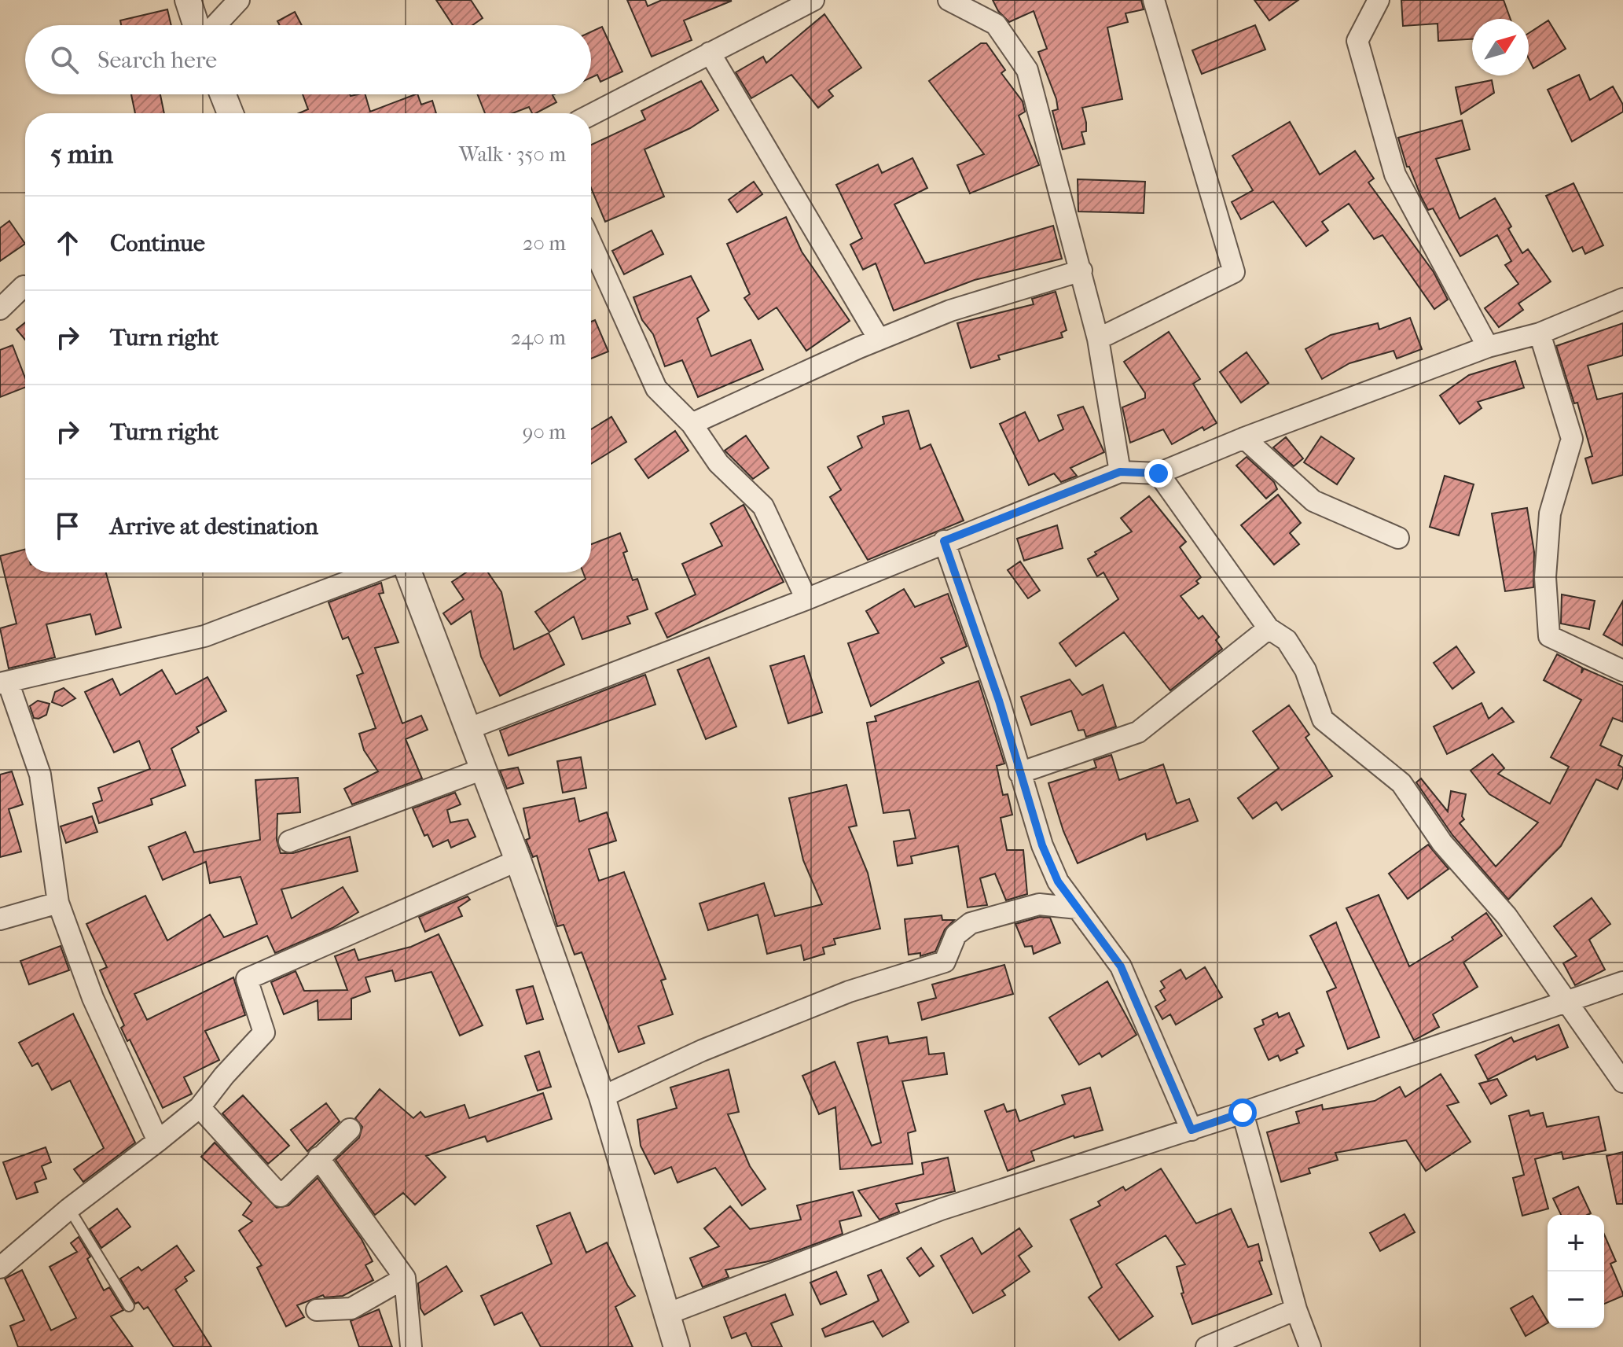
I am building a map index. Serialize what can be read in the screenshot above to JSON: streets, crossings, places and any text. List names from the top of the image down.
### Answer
{
  "north": "top right",
  "page": {
    "search": "Search here",
    "heading": ["5 min", "Walk · 350 m"],
    "list": [
      ["Continue", "20 m"],
      ["Turn right", "240 m"],
      ["Turn right", "90 m"],
      "Arrive at destination"
    ],
    "map_buttons": ["+", "−"]
  }
}
